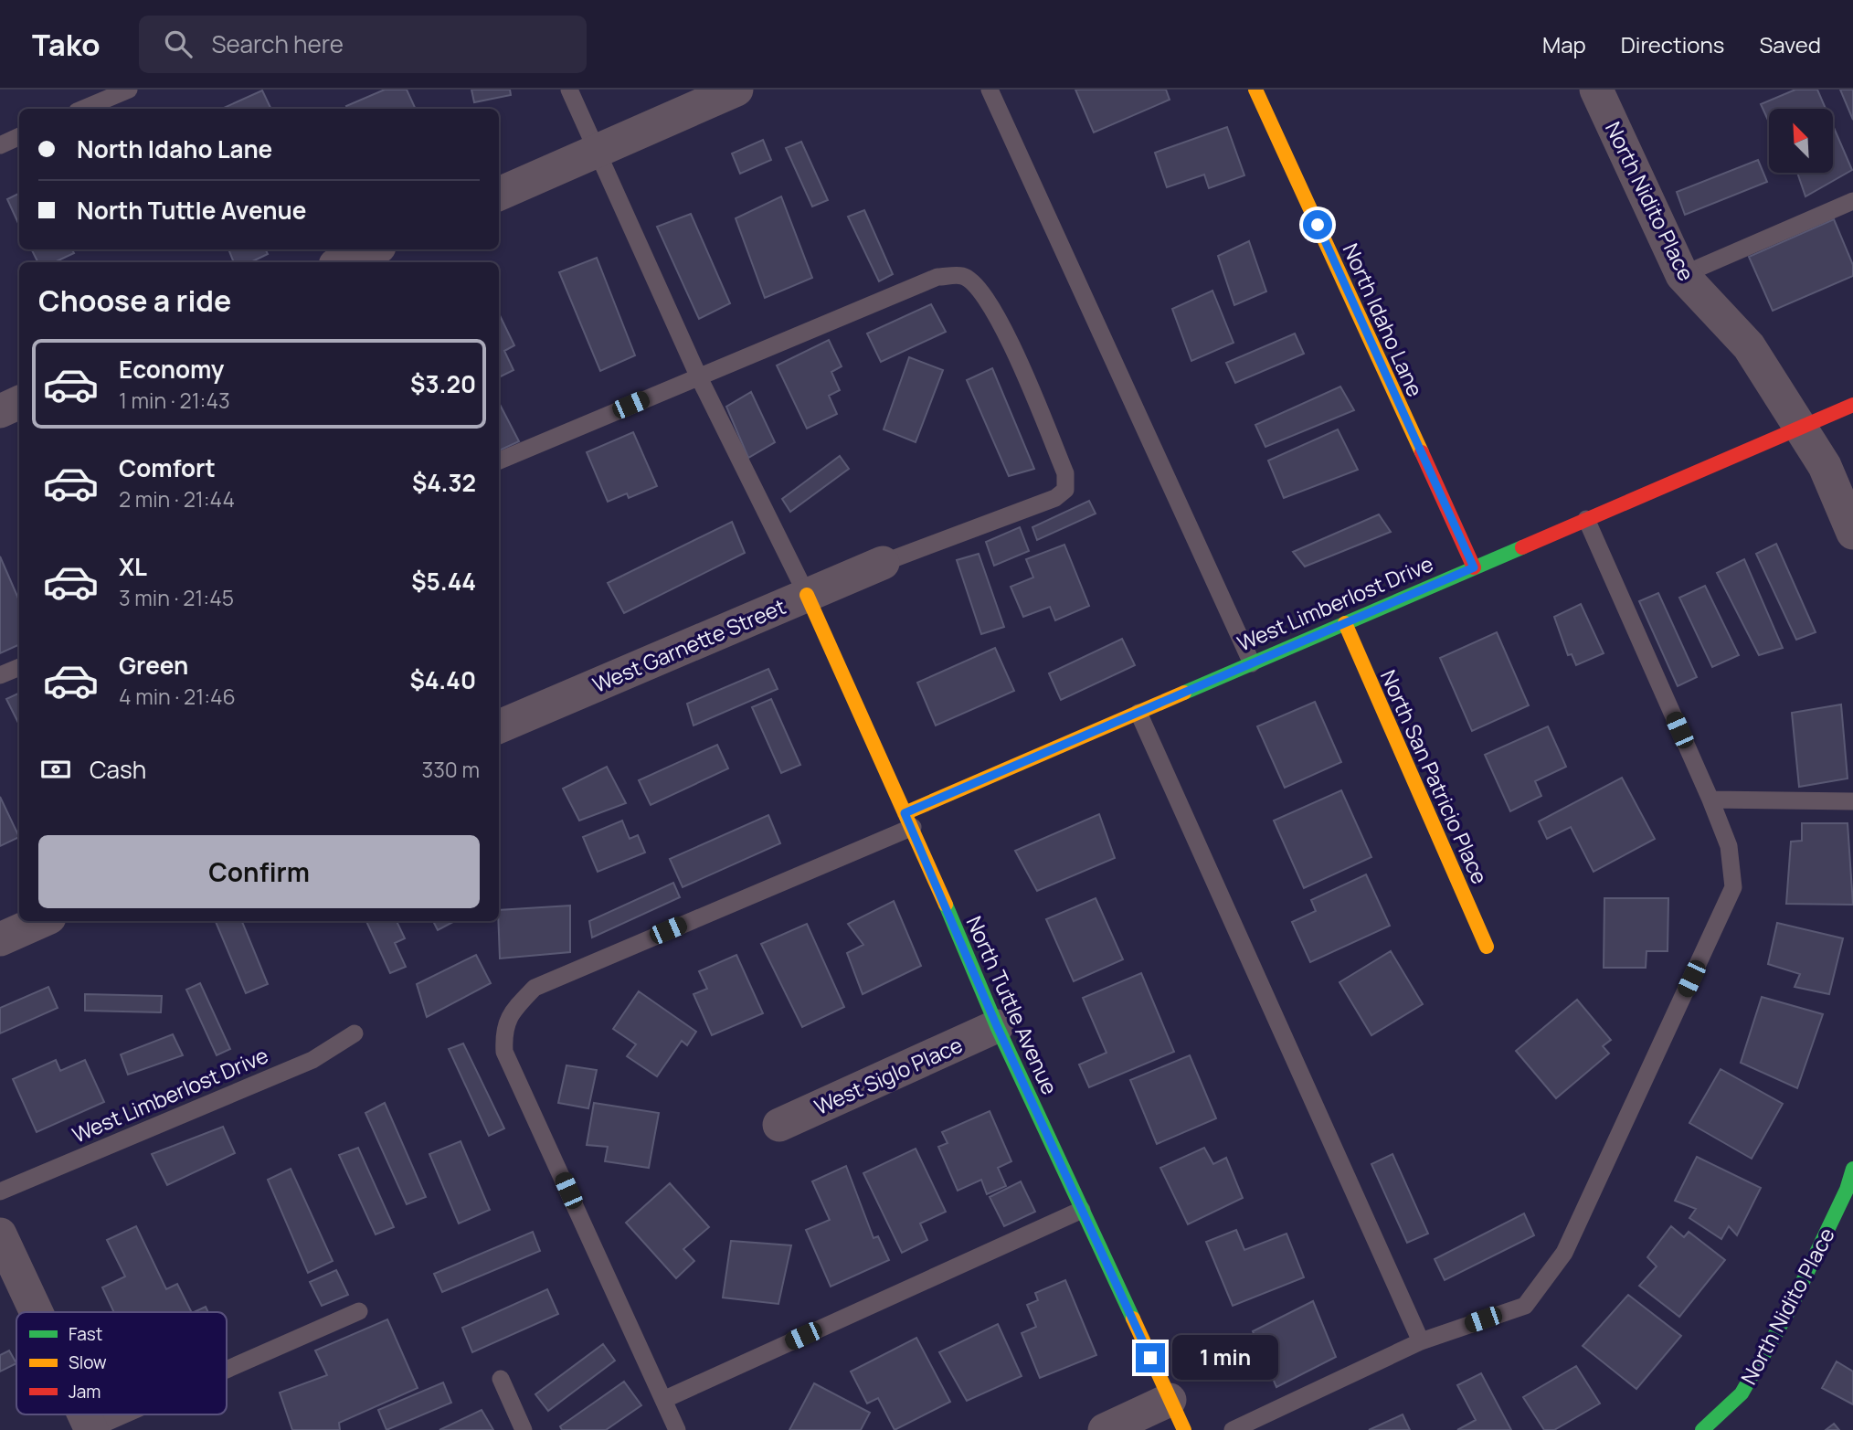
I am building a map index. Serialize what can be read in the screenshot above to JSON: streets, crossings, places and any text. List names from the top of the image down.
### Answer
{
  "streets": {
    "street": [
      "North Nidito Place",
      "North Idaho Lane",
      "West Limberlost Drive",
      "West Garnette Street",
      "North San Patricio Place",
      "North Tuttle Avenue",
      "West Siglo Place"
    ]
  },
  "crossings": [
    ["North Nidito Place", "West Limberlost Drive"],
    ["North Idaho Lane", "West Limberlost Drive"],
    ["West Limberlost Drive", "North San Patricio Place"],
    ["West Limberlost Drive", "North Tuttle Avenue"],
    ["West Garnette Street", "North Tuttle Avenue"],
    ["North Tuttle Avenue", "West Siglo Place"]
  ],
  "legend": ["Fast", "Slow", "Jam"],
  "north": "top left",
  "page": {
    "header": "Tako",
    "search": "Search here",
    "nav": ["Map", "Directions", "Saved"],
    "banner": ["North Idaho Lane", "North Tuttle Avenue"],
    "heading": "Choose a ride",
    "list": [
      {
        "name": "Economy",
        "note": "1 min · 21:43",
        "value": "$3.20"
      },
      {
        "name": "Comfort",
        "note": "2 min · 21:44",
        "value": "$4.32"
      },
      {
        "name": "XL",
        "note": "3 min · 21:45",
        "value": "$5.44"
      },
      {
        "name": "Green",
        "note": "4 min · 21:46",
        "value": "$4.40"
      }
    ],
    "pay": ["Cash", "330 m"],
    "buttons": "Confirm",
    "bubble": "1 min"
  }
}
